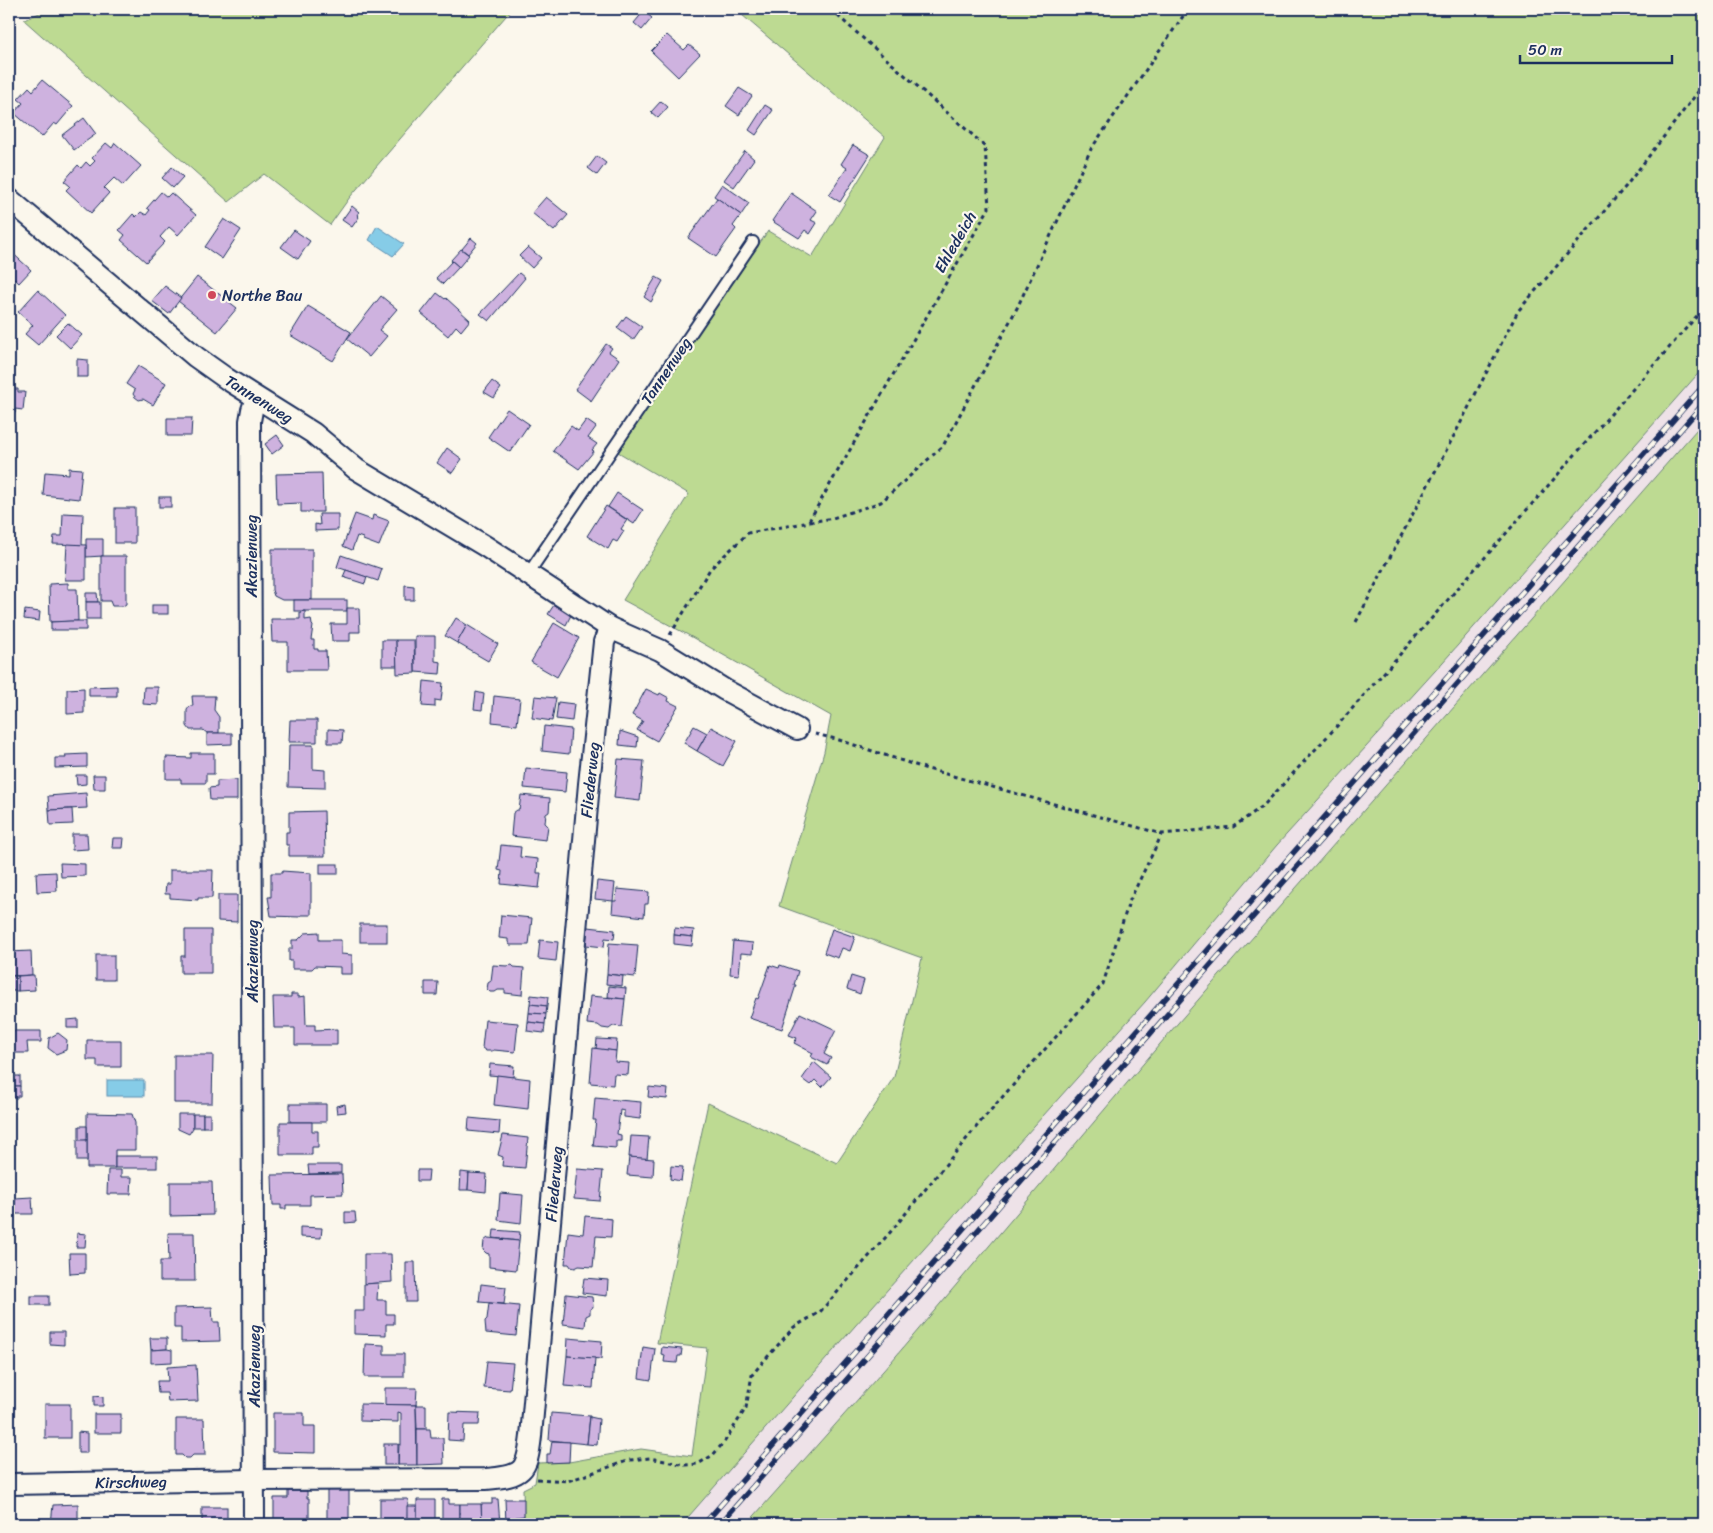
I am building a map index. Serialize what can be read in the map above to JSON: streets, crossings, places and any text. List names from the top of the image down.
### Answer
{
  "streets": {
    "street": [
      "Tannenweg",
      "Akazienweg",
      "Fliederweg",
      "Kirschweg"
    ],
    "path": ["Ehledeich"]
  },
  "crossings": [
    ["Tannenweg", "Akazienweg"],
    ["Tannenweg", "Fliederweg"],
    ["Akazienweg", "Kirschweg"]
  ],
  "places": ["Northe Bau"],
  "scale_bar": "50 m"
}
